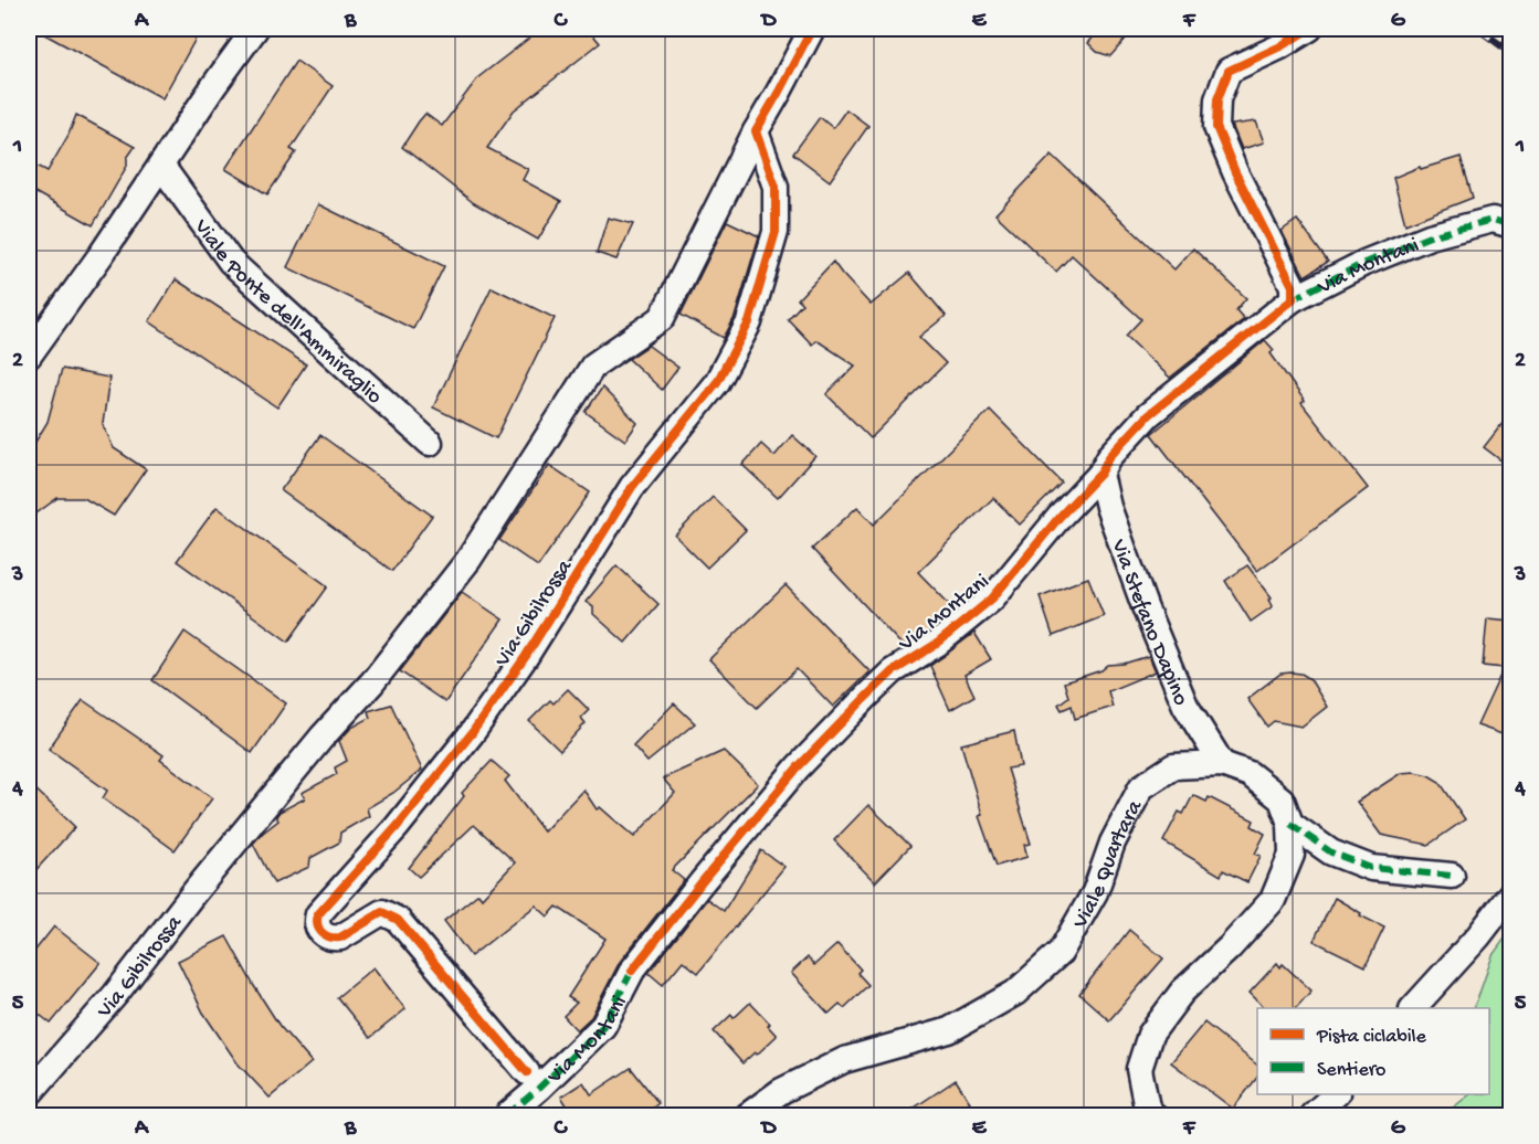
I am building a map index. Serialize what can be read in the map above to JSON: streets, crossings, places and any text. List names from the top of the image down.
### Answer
{
  "streets": {
    "street": [
      "Via Montani",
      "Viale Ponte dell'Ammiraglio",
      "Via Gibilrossa",
      "Via Stefano Dapino",
      "Viale Quartara"
    ]
  },
  "crossings": [
    ["Via Montani", "Via Stefano Dapino"],
    ["Via Stefano Dapino", "Viale Quartara"]
  ],
  "legend": ["Pista ciclabile", "Sentiero"],
  "grid": {
    "columns": [
      "A",
      "B",
      "C",
      "D",
      "E",
      "F",
      "G"
    ],
    "rows": [
      "1",
      "2",
      "3",
      "4",
      "5"
    ]
  }
}
